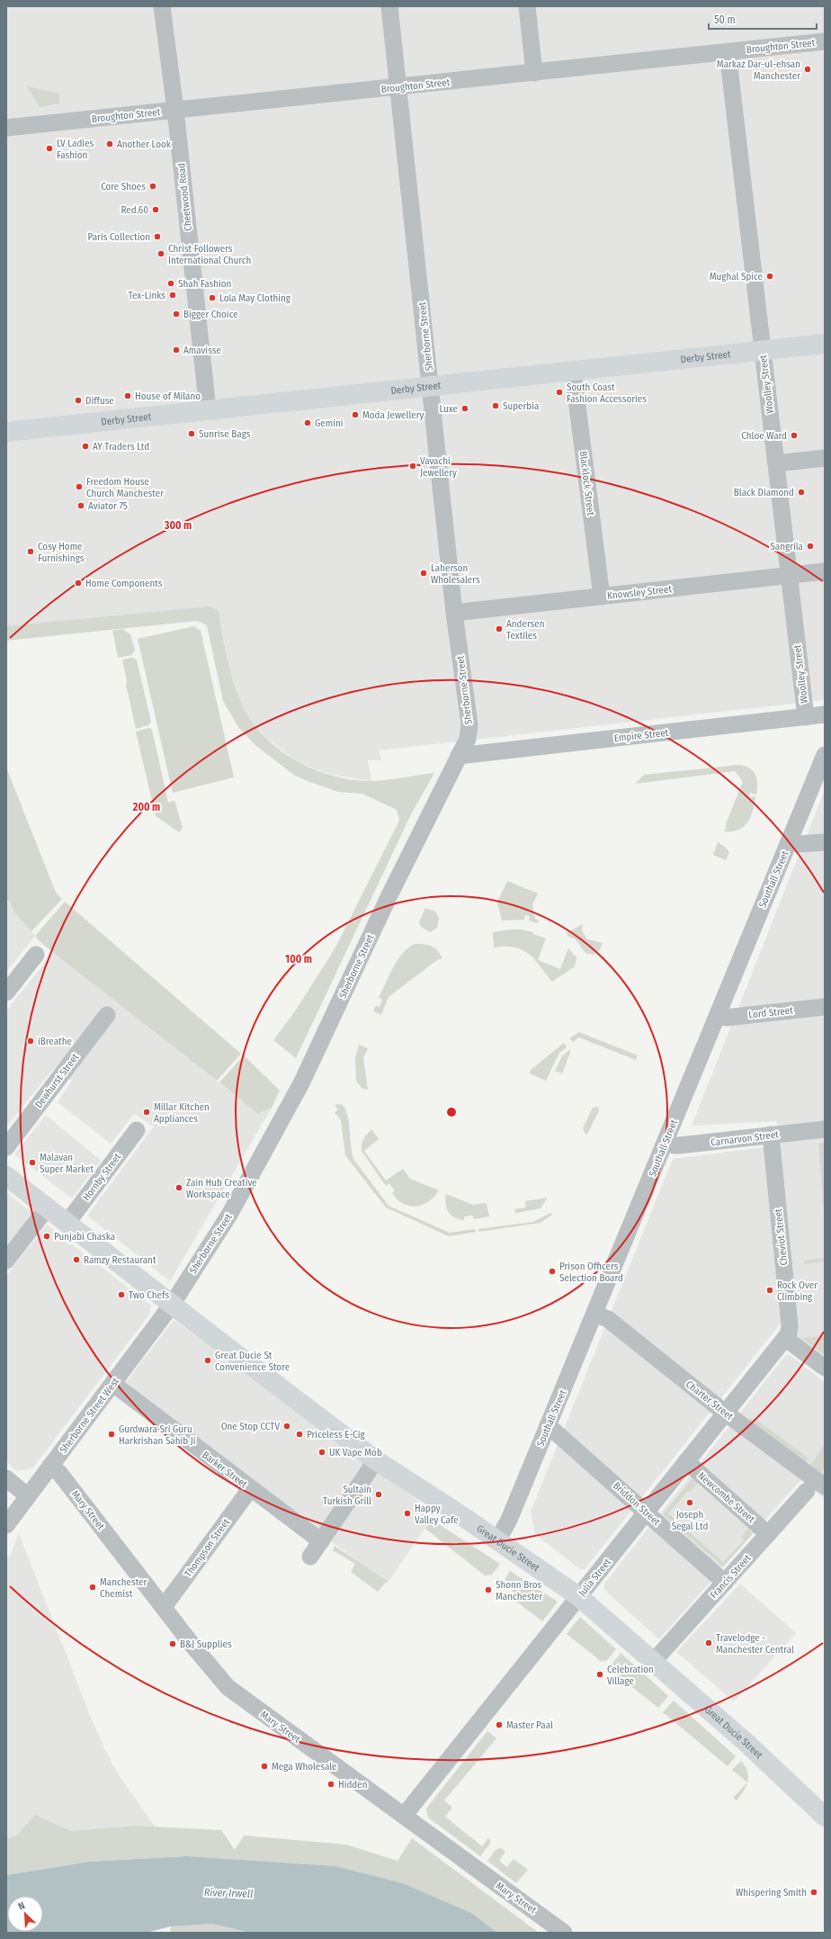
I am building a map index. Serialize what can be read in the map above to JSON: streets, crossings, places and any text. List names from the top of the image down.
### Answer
{
  "streets": {
    "main road": ["Derby Street", "Great Ducie Street"],
    "street": [
      "Broughton Street",
      "Cheetwood Road",
      "Sherborne Street",
      "Woolley Street",
      "Blacklock Street",
      "Knowsley Street",
      "Empire Street",
      "Southall Street",
      "Lord Street",
      "Dewhurst Street",
      "Carnarvon Street",
      "Hornby Street",
      "Cheviot Street",
      "Charter Street",
      "Sherborne Street West",
      "Barker Street",
      "Newcombe Street",
      "Briddon Street",
      "Mary Street",
      "Thompson Street",
      "Francis Street",
      "Julia Street"
    ]
  },
  "crossings": [
    ["Broughton Street", "Cheetwood Road"],
    ["Broughton Street", "Sherborne Street"],
    ["Broughton Street", "Woolley Street"],
    ["Cheetwood Road", "Derby Street"],
    ["Sherborne Street", "Derby Street"],
    ["Sherborne Street", "Knowsley Street"],
    ["Sherborne Street", "Empire Street"],
    ["Sherborne Street", "Sherborne Street West"],
    ["Sherborne Street", "Great Ducie Street"],
    ["Derby Street", "Woolley Street"],
    ["Derby Street", "Blacklock Street"],
    ["Woolley Street", "Knowsley Street"],
    ["Woolley Street", "Empire Street"],
    ["Blacklock Street", "Knowsley Street"],
    ["Southall Street", "Lord Street"],
    ["Southall Street", "Carnarvon Street"],
    ["Southall Street", "Charter Street"],
    ["Southall Street", "Briddon Street"],
    ["Southall Street", "Great Ducie Street"],
    ["Carnarvon Street", "Cheviot Street"],
    ["Hornby Street", "Great Ducie Street"],
    ["Cheviot Street", "Julia Street"],
    ["Charter Street", "Julia Street"],
    ["Sherborne Street West", "Barker Street"],
    ["Sherborne Street West", "Mary Street"],
    ["Sherborne Street West", "Great Ducie Street"],
    ["Barker Street", "Thompson Street"],
    ["Newcombe Street", "Francis Street"],
    ["Newcombe Street", "Julia Street"],
    ["Briddon Street", "Francis Street"],
    ["Briddon Street", "Julia Street"],
    ["Mary Street", "Thompson Street"],
    ["Mary Street", "Julia Street"],
    ["Great Ducie Street", "Francis Street"],
    ["Great Ducie Street", "Julia Street"]
  ],
  "water": ["River Irwell"],
  "places": [
    "Markaz Dar-ul-ehsan Manchester",
    "Another Look",
    "LV Ladies Fashion",
    "Core Shoes",
    "Red.60",
    "Paris Collection",
    "Christ Followers International Church",
    "Mughal Spice",
    "Shah Fashion",
    "Tex-Links",
    "Lola May Clothing",
    "Bigger Choice",
    "Amavisse",
    "South Coast Fashion Accessories",
    "House of Milano",
    "Diffuse",
    "Superbia",
    "Luxe",
    "Moda Jewellery",
    "Gemini",
    "Sunrise Bags",
    "Chloe Ward",
    "AY Traders Ltd",
    "Vavachi Jewellery",
    "Freedom House Church Manchester",
    "Black Diamond",
    "Aviator 75",
    "Sangrila",
    "Cosy Home Furnishings",
    "Laherson Wholesalers",
    "Home Components",
    "Andersen Textiles",
    "iBreathe",
    "Millar Kitchen Appliances",
    "Malavan Super Market",
    "Zain Hub Creative Workspace",
    "Punjabi Chaska",
    "Ramzy Restaurant",
    "Prison Officers Selection Board",
    "Rock Over Climbing",
    "Two Chefs",
    "Great Ducie St Convenience Store",
    "One Stop CCTV",
    "Gurdwara Sri Guru Harkrishan Sahib Ji",
    "Priceless E-Cig",
    "UK Vape Mob",
    "Sultain Turkish Grill",
    "Joseph Segal Ltd",
    "Happy Valley Cafe",
    "Manchester Chemist",
    "Shonn Bros Manchester",
    "Travelodge - Manchester Central",
    "B&J Supplies",
    "Celebration Village",
    "Master Paal",
    "Mega Wholesale",
    "Hidden",
    "Whispering Smith"
  ],
  "scale_bar": "50 m",
  "north": "top left",
  "rings": ["300 m", "200 m", "100 m"]
}
